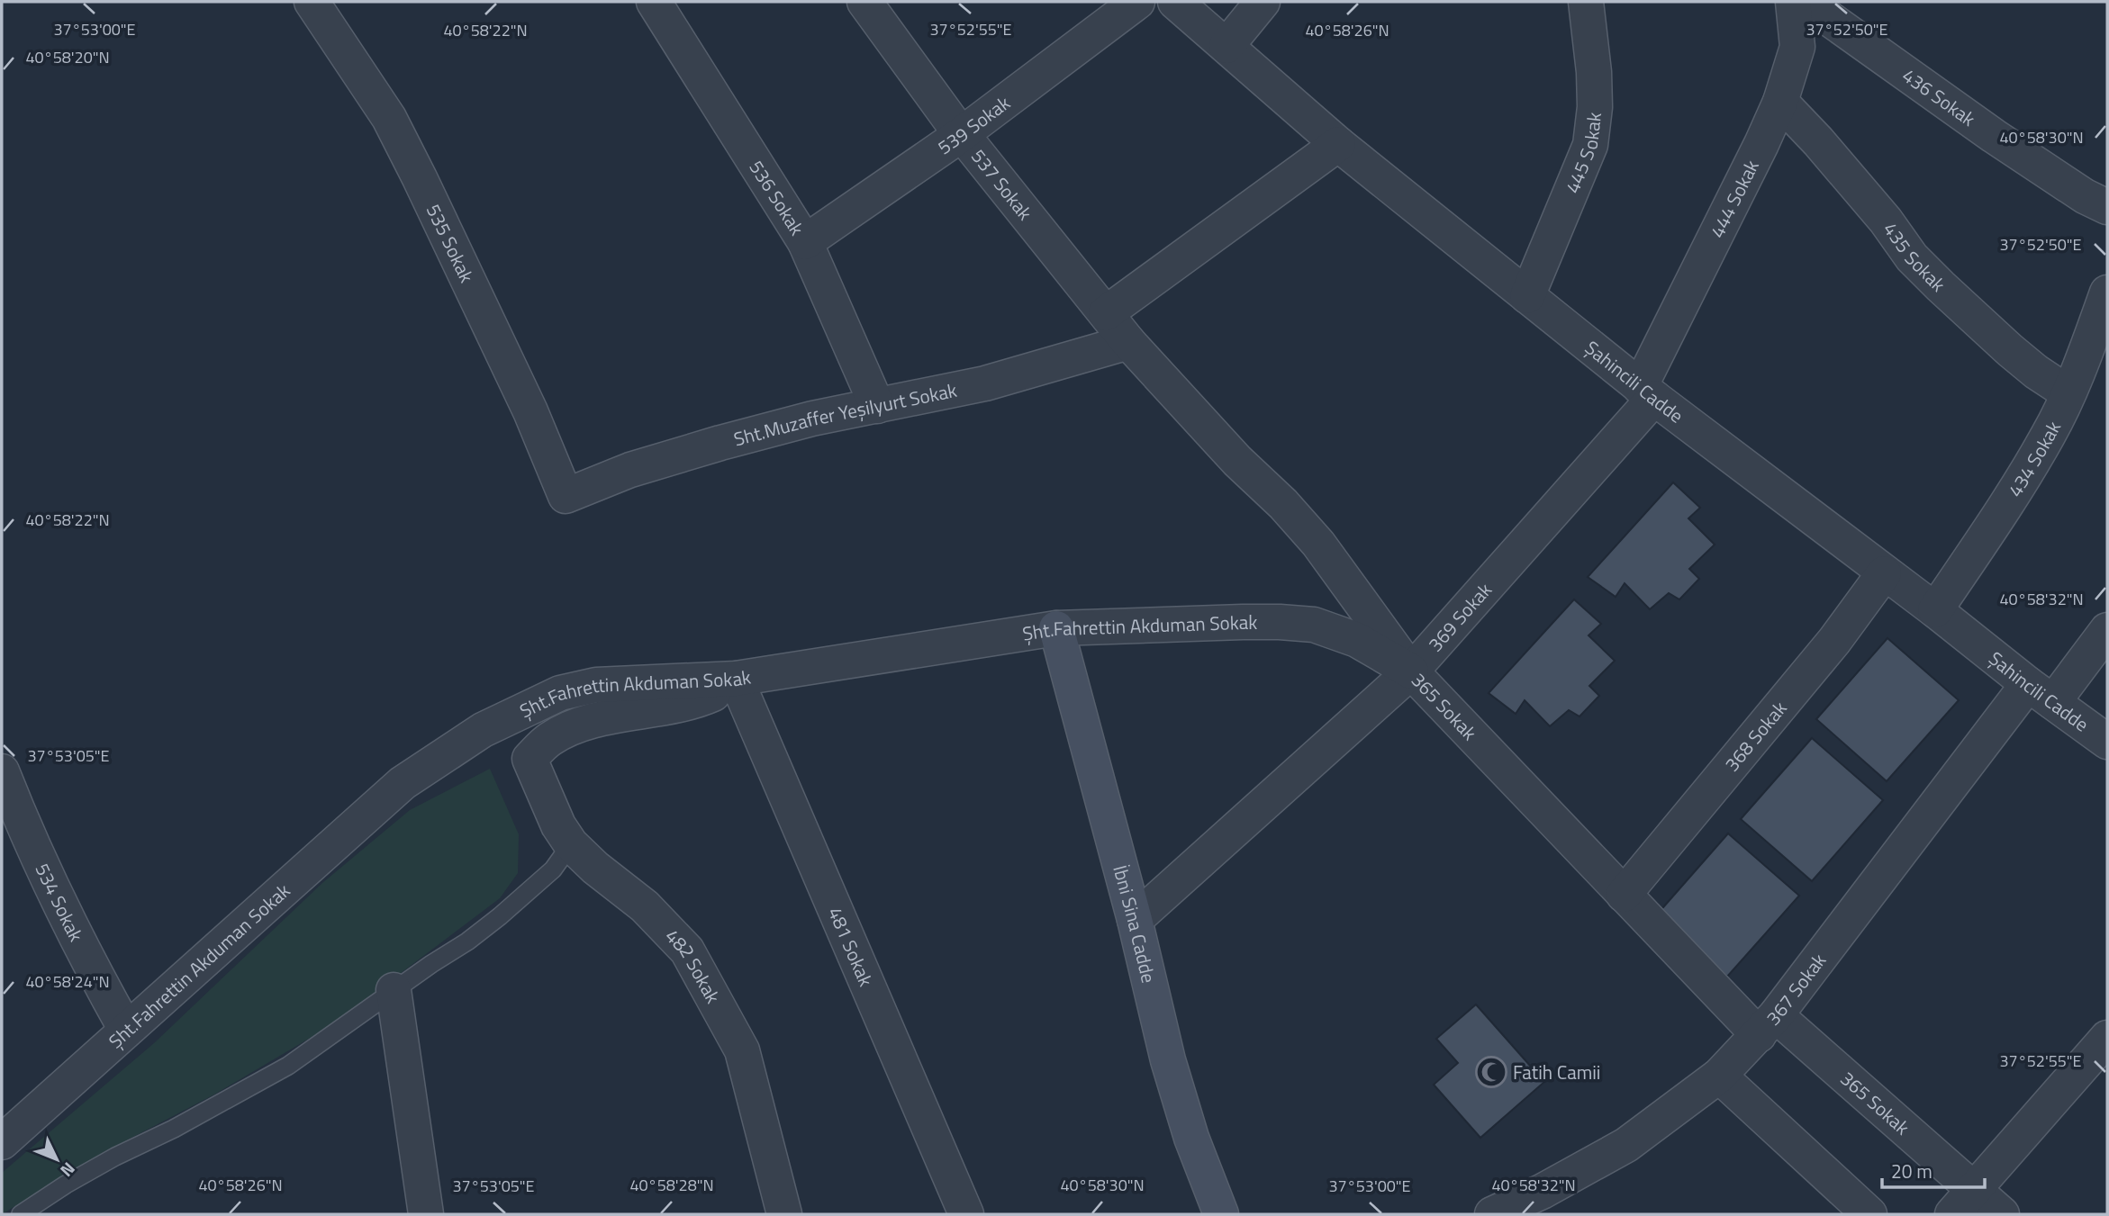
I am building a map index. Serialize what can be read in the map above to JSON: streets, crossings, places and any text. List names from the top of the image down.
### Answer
{
  "streets": {
    "street": [
      "436 Sokak",
      "539 Sokak",
      "445 Sokak",
      "537 Sokak",
      "536 Sokak",
      "444 Sokak",
      "535 Sokak",
      "435 Sokak",
      "Şahincili Cadde",
      "Sht.Muzaffer Yeşilyurt Sokak",
      "434 Sokak",
      "369 Sokak",
      "Şht.Fahrettin Akduman Sokak",
      "365 Sokak",
      "368 Sokak",
      "534 Sokak",
      "İbni Sina Cadde",
      "481 Sokak",
      "482 Sokak",
      "367 Sokak"
    ]
  },
  "crossings": [
    ["539 Sokak", "537 Sokak"],
    ["539 Sokak", "536 Sokak"],
    ["445 Sokak", "Şahincili Cadde"],
    ["537 Sokak", "Sht.Muzaffer Yeşilyurt Sokak"],
    ["537 Sokak", "365 Sokak"],
    ["536 Sokak", "Sht.Muzaffer Yeşilyurt Sokak"],
    ["444 Sokak", "435 Sokak"],
    ["444 Sokak", "Şahincili Cadde"],
    ["444 Sokak", "369 Sokak"],
    ["535 Sokak", "Sht.Muzaffer Yeşilyurt Sokak"],
    ["435 Sokak", "434 Sokak"],
    ["Şahincili Cadde", "434 Sokak"],
    ["Şahincili Cadde", "369 Sokak"],
    ["Şahincili Cadde", "368 Sokak"],
    ["Şahincili Cadde", "367 Sokak"],
    ["Sht.Muzaffer Yeşilyurt Sokak", "365 Sokak"],
    ["369 Sokak", "Şht.Fahrettin Akduman Sokak"],
    ["369 Sokak", "365 Sokak"],
    ["369 Sokak", "İbni Sina Cadde"],
    ["Şht.Fahrettin Akduman Sokak", "365 Sokak"],
    ["Şht.Fahrettin Akduman Sokak", "534 Sokak"],
    ["Şht.Fahrettin Akduman Sokak", "İbni Sina Cadde"],
    ["Şht.Fahrettin Akduman Sokak", "481 Sokak"],
    ["Şht.Fahrettin Akduman Sokak", "482 Sokak"],
    ["365 Sokak", "368 Sokak"],
    ["365 Sokak", "367 Sokak"],
    ["481 Sokak", "482 Sokak"]
  ],
  "places": {
    "mosque": ["Fatih Camii"]
  },
  "scale_bar": "20 m",
  "north": "bottom right",
  "coordinates": [
    "37°53'00\"E",
    "37°52'55\"E",
    "37°52'50\"E",
    "40°58'22\"N",
    "40°58'26\"N",
    "40°58'20\"N",
    "40°58'30\"N",
    "40°58'32\"N",
    "37°53'05\"E",
    "40°58'24\"N",
    "40°58'28\"N"
  ]
}
